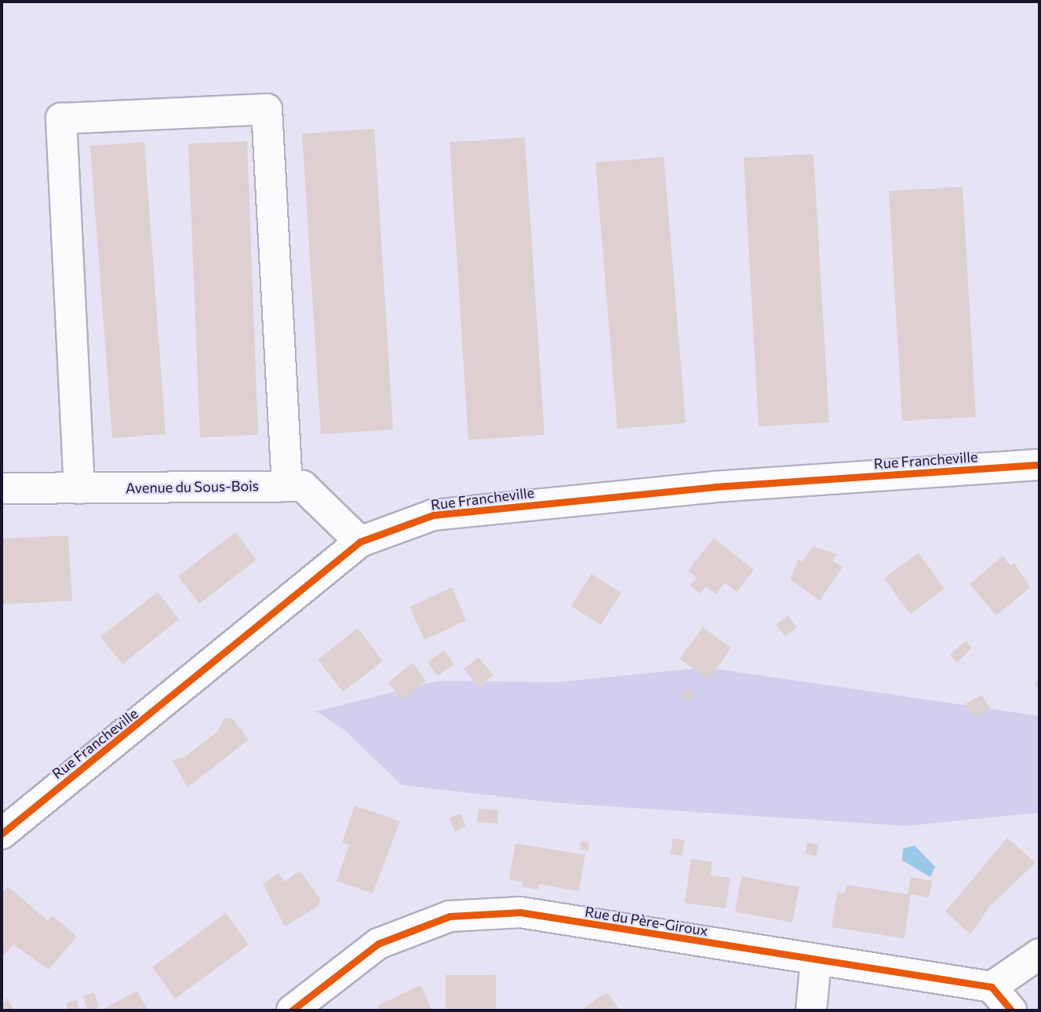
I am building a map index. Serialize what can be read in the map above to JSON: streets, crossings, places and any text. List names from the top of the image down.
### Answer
{
  "streets": {
    "street": ["Rue Francheville", "Avenue du Sous-Bois", "Rue du Père-Giroux"]
  },
  "crossings": [
    ["Rue Francheville", "Avenue du Sous-Bois"]
  ]
}
